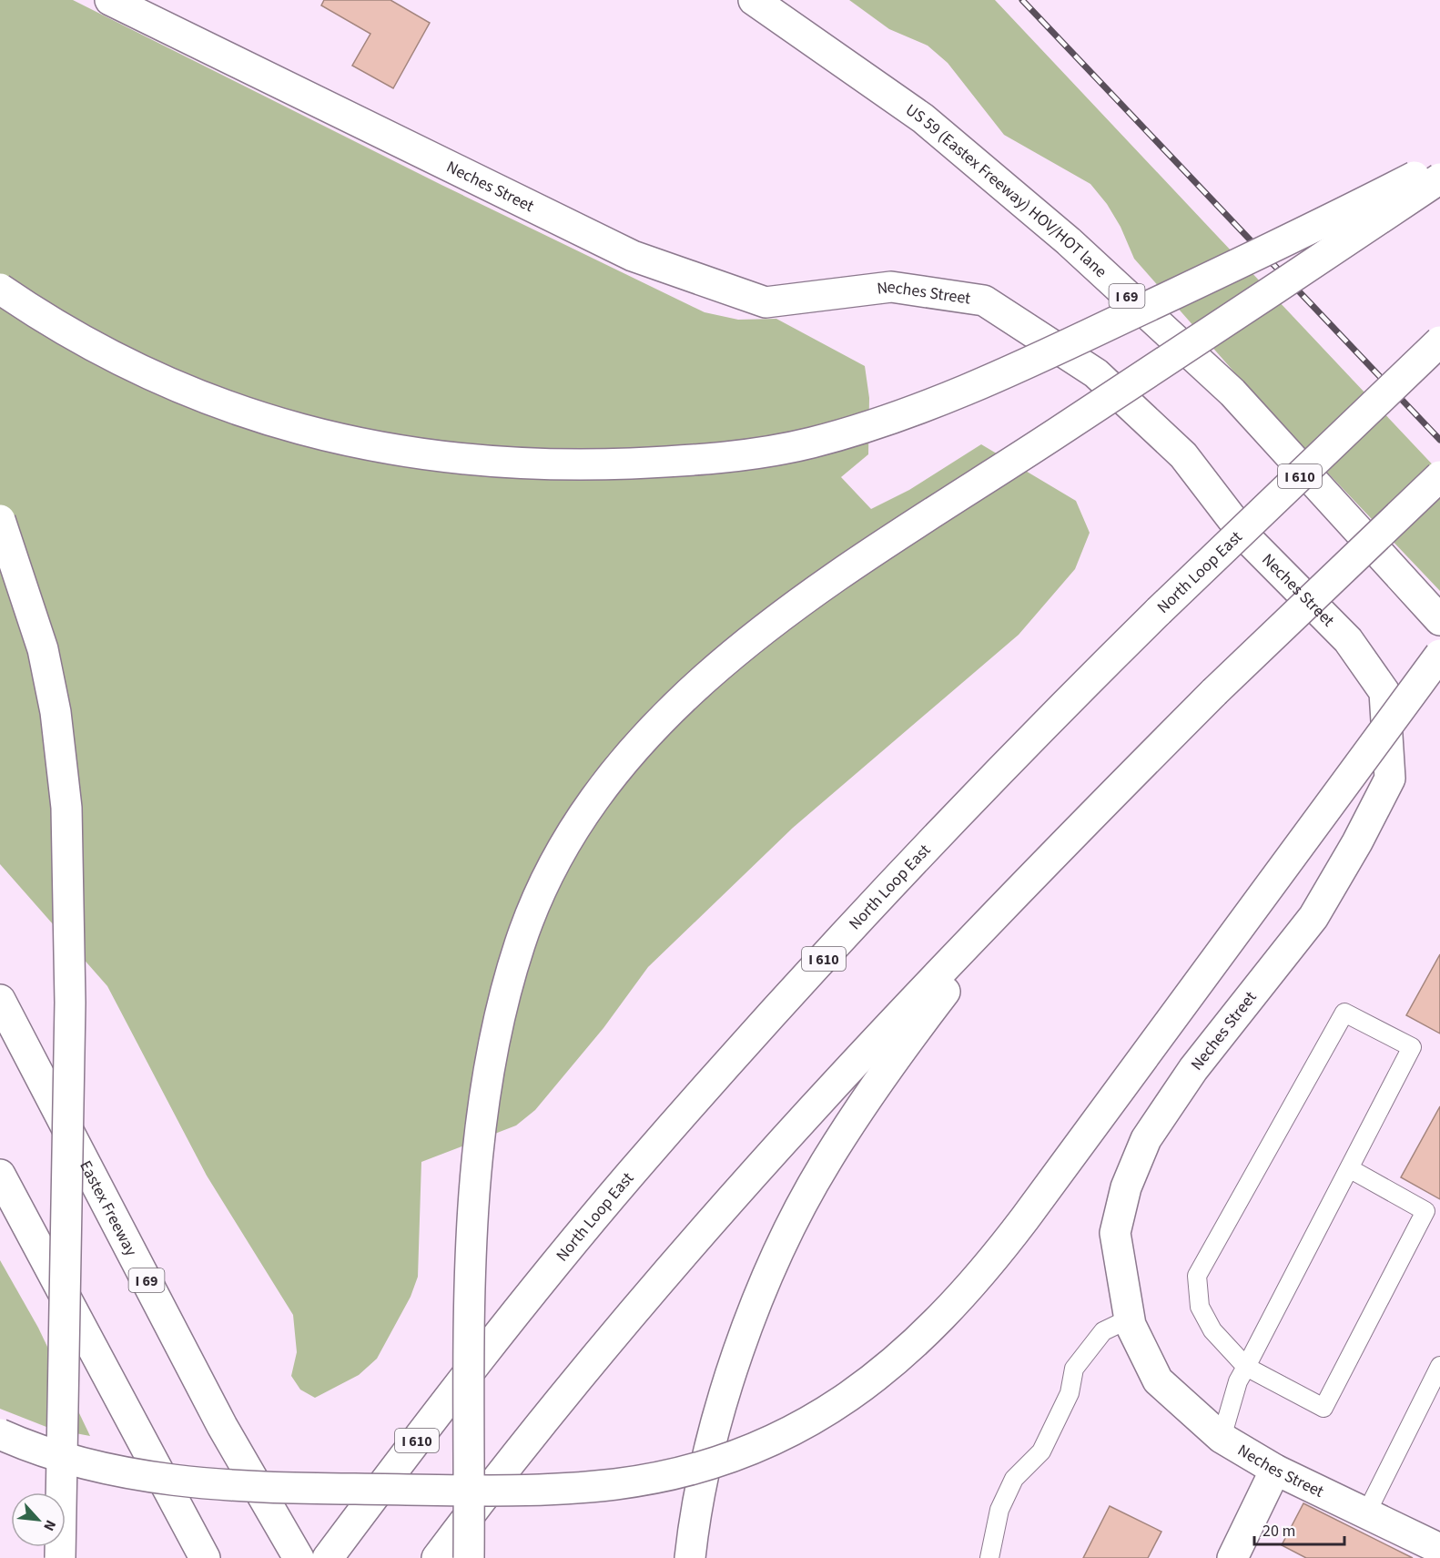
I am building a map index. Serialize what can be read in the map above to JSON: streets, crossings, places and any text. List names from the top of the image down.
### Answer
{
  "streets": {
    "main road": [
      "Neches Street",
      "US 59 (Eastex Freeway) HOV/HOT lane",
      "I 69",
      "I 610",
      "North Loop East",
      "Eastex Freeway"
    ]
  },
  "scale_bar": "20 m",
  "north": "bottom right"
}
